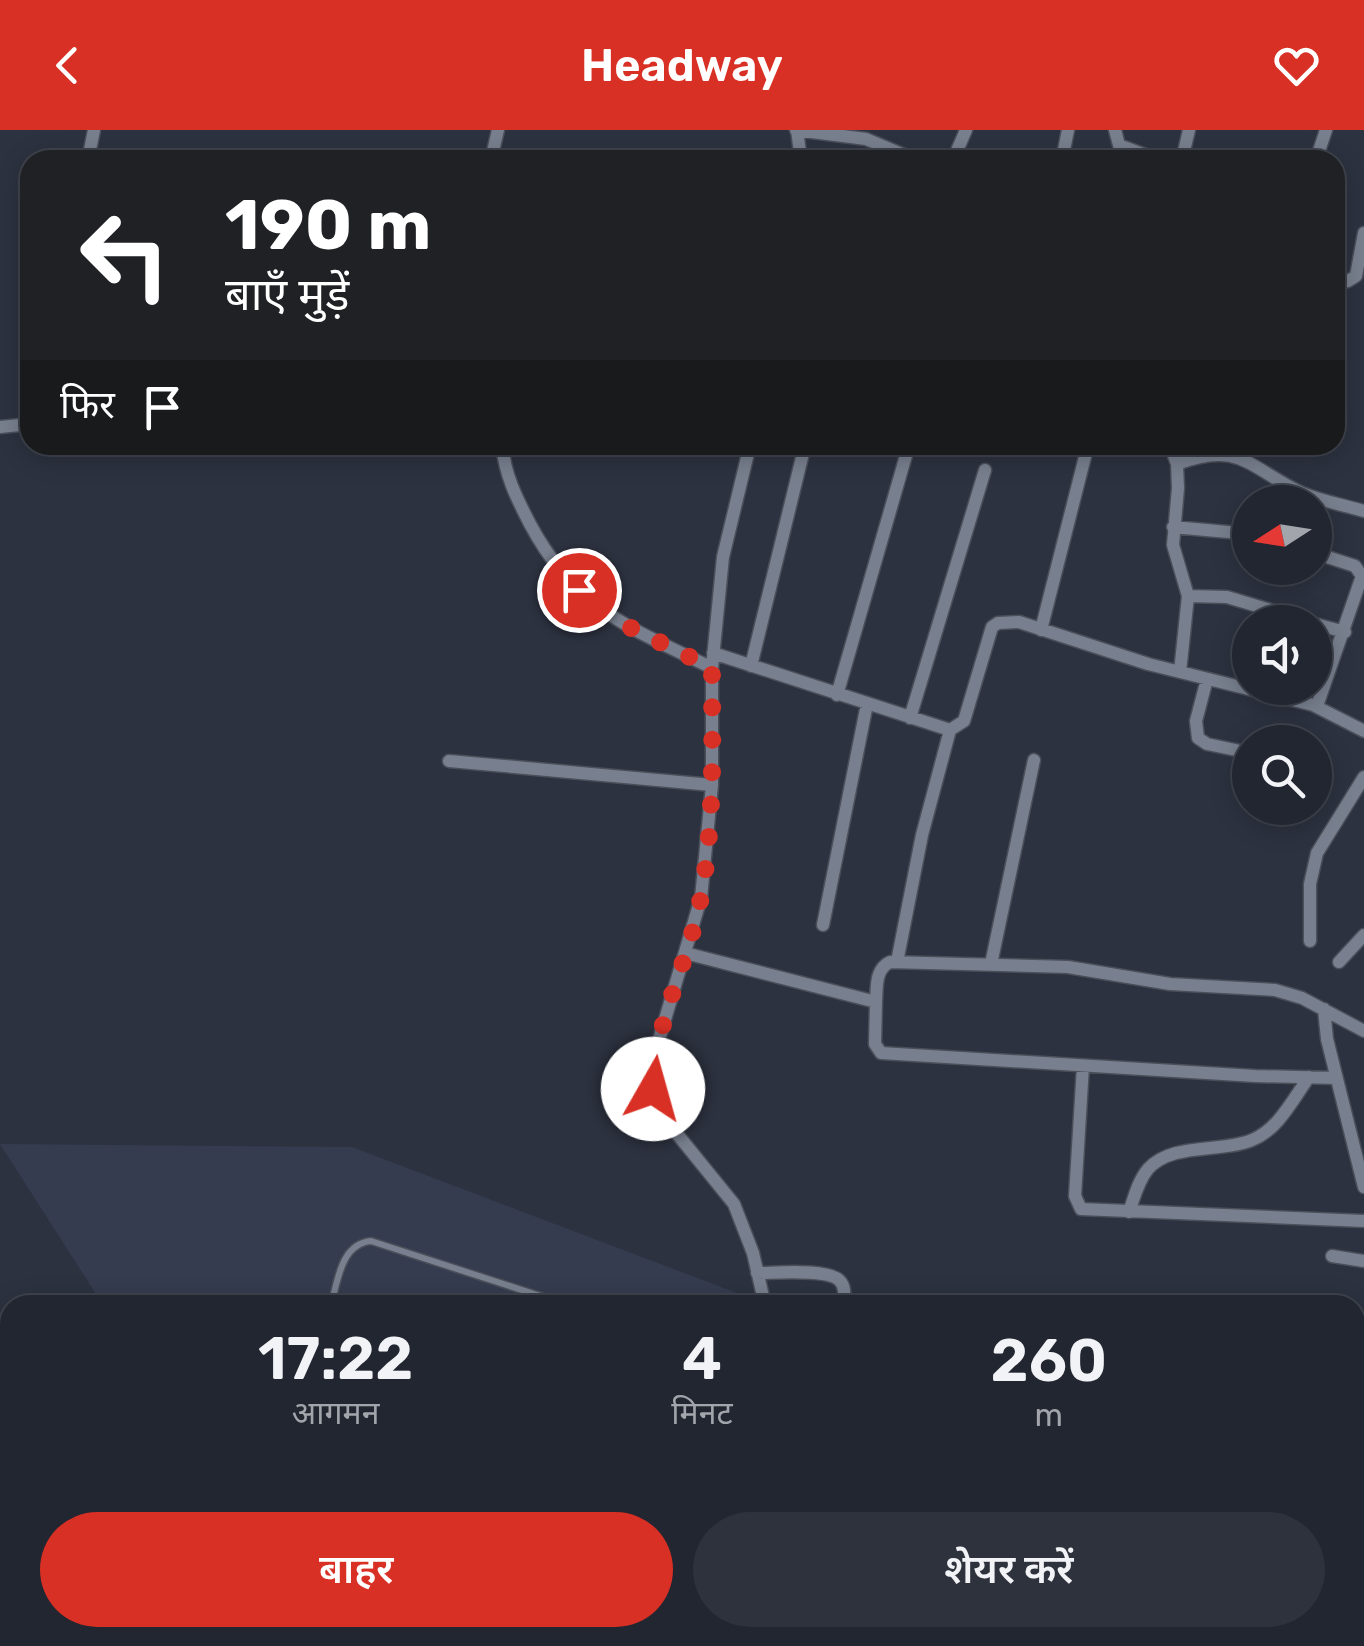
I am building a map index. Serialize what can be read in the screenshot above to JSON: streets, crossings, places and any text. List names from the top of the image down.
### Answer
{
  "north": "left",
  "page": {
    "header": "Headway",
    "turn": ["190 m", "बाएँ मुड़ें"],
    "then": "फिर",
    "eta": [
      "17:22",
      "आगमन",
      "4",
      "मिनट",
      "260",
      "m"
    ],
    "buttons": ["बाहर", "शेयर करें"]
  }
}
